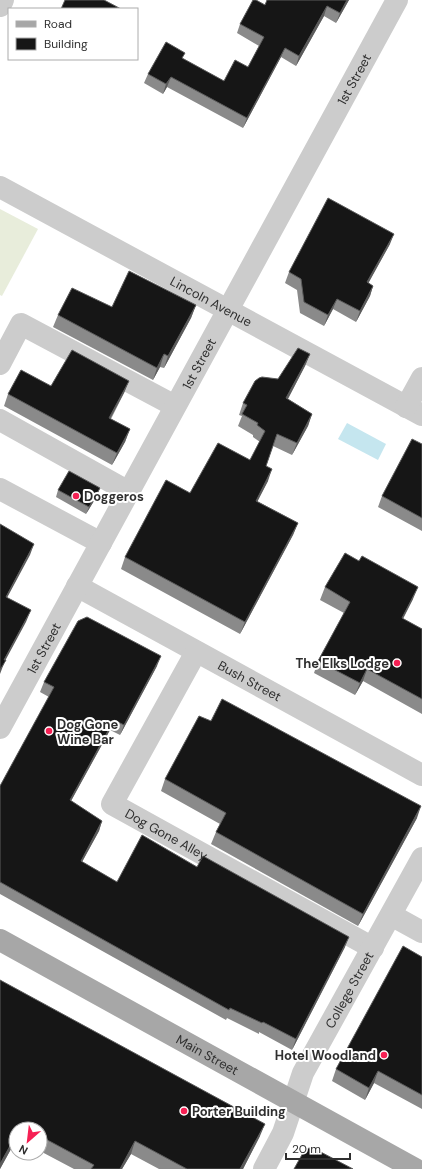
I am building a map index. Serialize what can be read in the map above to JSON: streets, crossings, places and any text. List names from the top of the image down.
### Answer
{
  "streets": {
    "main road": ["Main Street"],
    "street": [
      "1st Street",
      "Lincoln Avenue",
      "Bush Street",
      "Dog Gone Alley",
      "College Street"
    ]
  },
  "crossings": [
    ["1st Street", "Lincoln Avenue"],
    ["1st Street", "Bush Street"],
    ["Bush Street", "Dog Gone Alley"],
    ["Dog Gone Alley", "College Street"],
    ["College Street", "Main Street"]
  ],
  "places": [
    "Doggeros",
    "The Elks Lodge",
    "Dog Gone Wine Bar",
    "Hotel Woodland",
    "Porter Building"
  ],
  "legend": ["Road", "Building"],
  "scale_bar": "20 m",
  "north": "bottom left"
}
